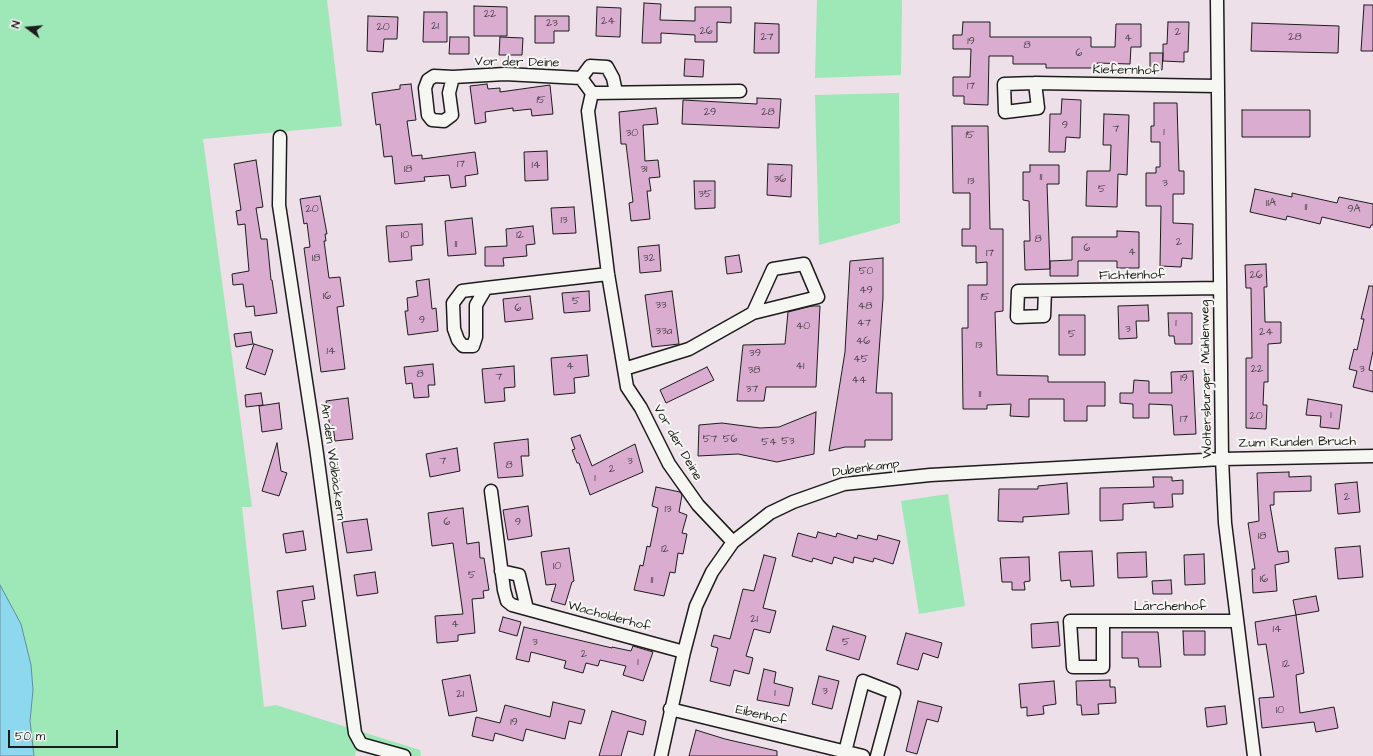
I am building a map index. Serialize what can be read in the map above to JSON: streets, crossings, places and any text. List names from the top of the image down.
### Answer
{
  "streets": {
    "street": [
      "Vor der Deine",
      "Kiefernhof",
      "Fichtenhof",
      "Woltersburger Mühlenweg",
      "Zum Runden Bruch",
      "An den Wölbäckern",
      "Dubenkamp",
      "Lärchenhof",
      "Wacholderhof",
      "Eibenhof"
    ]
  },
  "crossings": [
    ["Vor der Deine", "Dubenkamp"],
    ["Kiefernhof", "Woltersburger Mühlenweg"],
    ["Fichtenhof", "Woltersburger Mühlenweg"],
    ["Woltersburger Mühlenweg", "Zum Runden Bruch"],
    ["Woltersburger Mühlenweg", "Dubenkamp"],
    ["Woltersburger Mühlenweg", "Lärchenhof"],
    ["Zum Runden Bruch", "Dubenkamp"],
    ["Dubenkamp", "Wacholderhof"],
    ["Dubenkamp", "Eibenhof"]
  ],
  "house_numbers": [
    "22",
    "24",
    "23",
    "21",
    "20",
    "26",
    "2",
    "27",
    "28",
    "4",
    "19",
    "8",
    "6",
    "17",
    "15",
    "29",
    "28",
    "9",
    "7",
    "1",
    "30",
    "15",
    "17",
    "14",
    "18",
    "31",
    "11",
    "36",
    "13",
    "3",
    "5",
    "35",
    "11A",
    "11",
    "20",
    "9A",
    "13",
    "10",
    "12",
    "8",
    "2",
    "11",
    "6",
    "4",
    "17",
    "18",
    "32",
    "50",
    "26",
    "49",
    "16",
    "15",
    "5",
    "33",
    "48",
    "6",
    "9",
    "47",
    "1",
    "40",
    "3",
    "33a",
    "24",
    "5",
    "46",
    "13",
    "14",
    "39",
    "45",
    "4",
    "41",
    "22",
    "3",
    "38",
    "8",
    "7",
    "19",
    "44",
    "37",
    "11",
    "1",
    "20",
    "17",
    "57",
    "56",
    "53",
    "54",
    "7",
    "3",
    "8",
    "2",
    "1",
    "2",
    "13",
    "6",
    "9",
    "18",
    "12",
    "10",
    "5",
    "16",
    "11",
    "21",
    "4",
    "14",
    "3",
    "5",
    "2",
    "1",
    "12",
    "3",
    "1",
    "21",
    "10",
    "19"
  ],
  "scale_bar": "50 m",
  "north": "left"
}
